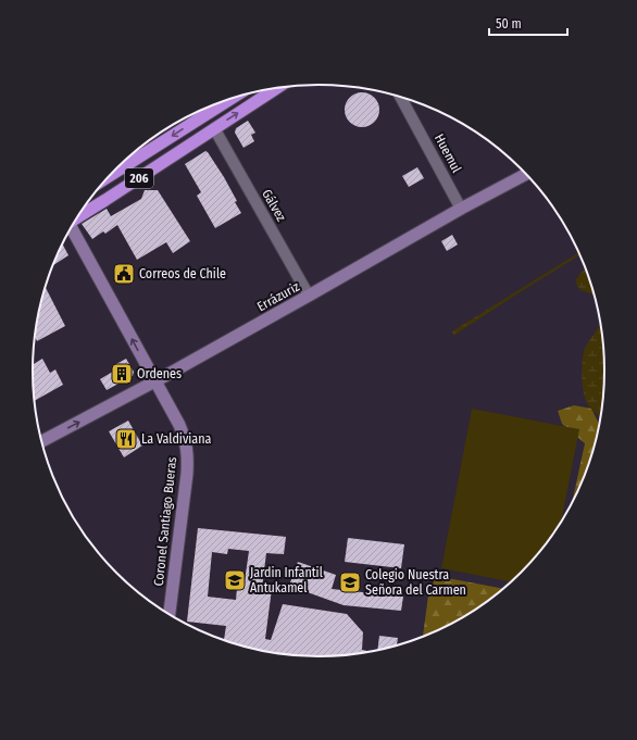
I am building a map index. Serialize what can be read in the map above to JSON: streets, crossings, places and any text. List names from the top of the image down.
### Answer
{
  "streets": {
    "highway": ["206"],
    "main road": ["Errázuriz", "Coronel Santiago Bueras"],
    "street": ["Huemul", "Gálvez"]
  },
  "crossings": [
    ["Huemul", "Errázuriz"],
    ["206", "Gálvez"],
    ["Gálvez", "Errázuriz"],
    ["Errázuriz", "Coronel Santiago Bueras"]
  ],
  "one_way": ["Coronel Santiago Bueras"],
  "places": {
    "public building": ["Correos de Chile"],
    "building": ["Ordenes"],
    "restaurant": ["La Valdiviana"],
    "school or university": ["Jardin Infantil Antukamel", "Colegio Nuestra Señora del Carmen"]
  },
  "scale_bar": "50 m"
}
